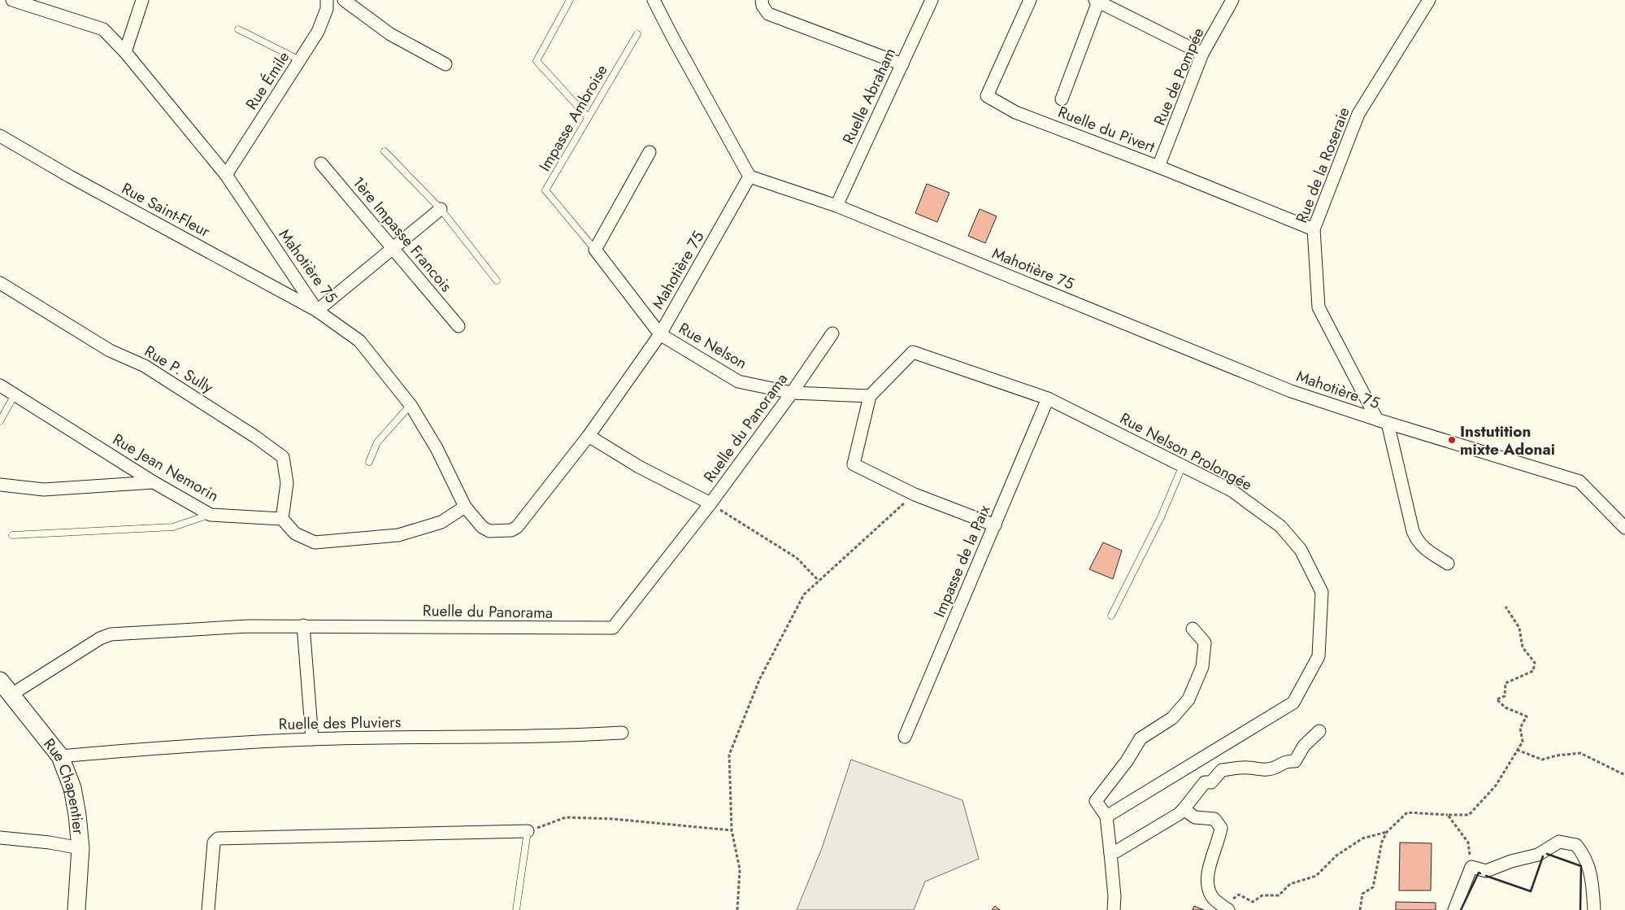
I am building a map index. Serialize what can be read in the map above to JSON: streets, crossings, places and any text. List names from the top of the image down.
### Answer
{
  "streets": {
    "street": [
      "Rue de Pompée",
      "Rue Émile",
      "Ruelle Abraham",
      "Ruelle du Pivert",
      "Rue de la Roseraie",
      "Rue Saint-Fleur",
      "1ère Impasse Francois",
      "Mahotière 75",
      "Rue Nelson",
      "Rue P. Sully",
      "Ruelle du Panorama",
      "Rue Nelson Prolongée",
      "Rue Jean Nemorin",
      "Impasse de la Paix",
      "Ruelle des Pluviers",
      "Rue Chapentier"
    ],
    "lane": ["Impasse Ambroise"]
  },
  "crossings": [
    ["Rue de Pompée", "Ruelle du Pivert"],
    ["Rue Émile", "Mahotière 75"],
    ["Ruelle Abraham", "Mahotière 75"],
    ["Ruelle du Pivert", "Rue de la Roseraie"],
    ["Rue de la Roseraie", "Mahotière 75"],
    ["Rue Saint-Fleur", "Mahotière 75"],
    ["Mahotière 75", "Rue Nelson"],
    ["Rue Nelson", "Ruelle du Panorama"],
    ["Rue Nelson", "Rue Nelson Prolongée"],
    ["Rue P. Sully", "Rue Jean Nemorin"],
    ["Ruelle du Panorama", "Rue Chapentier"],
    ["Rue Nelson Prolongée", "Impasse de la Paix"],
    ["Ruelle des Pluviers", "Rue Chapentier"]
  ],
  "places": ["Instutition mixte Adonai"]
}
